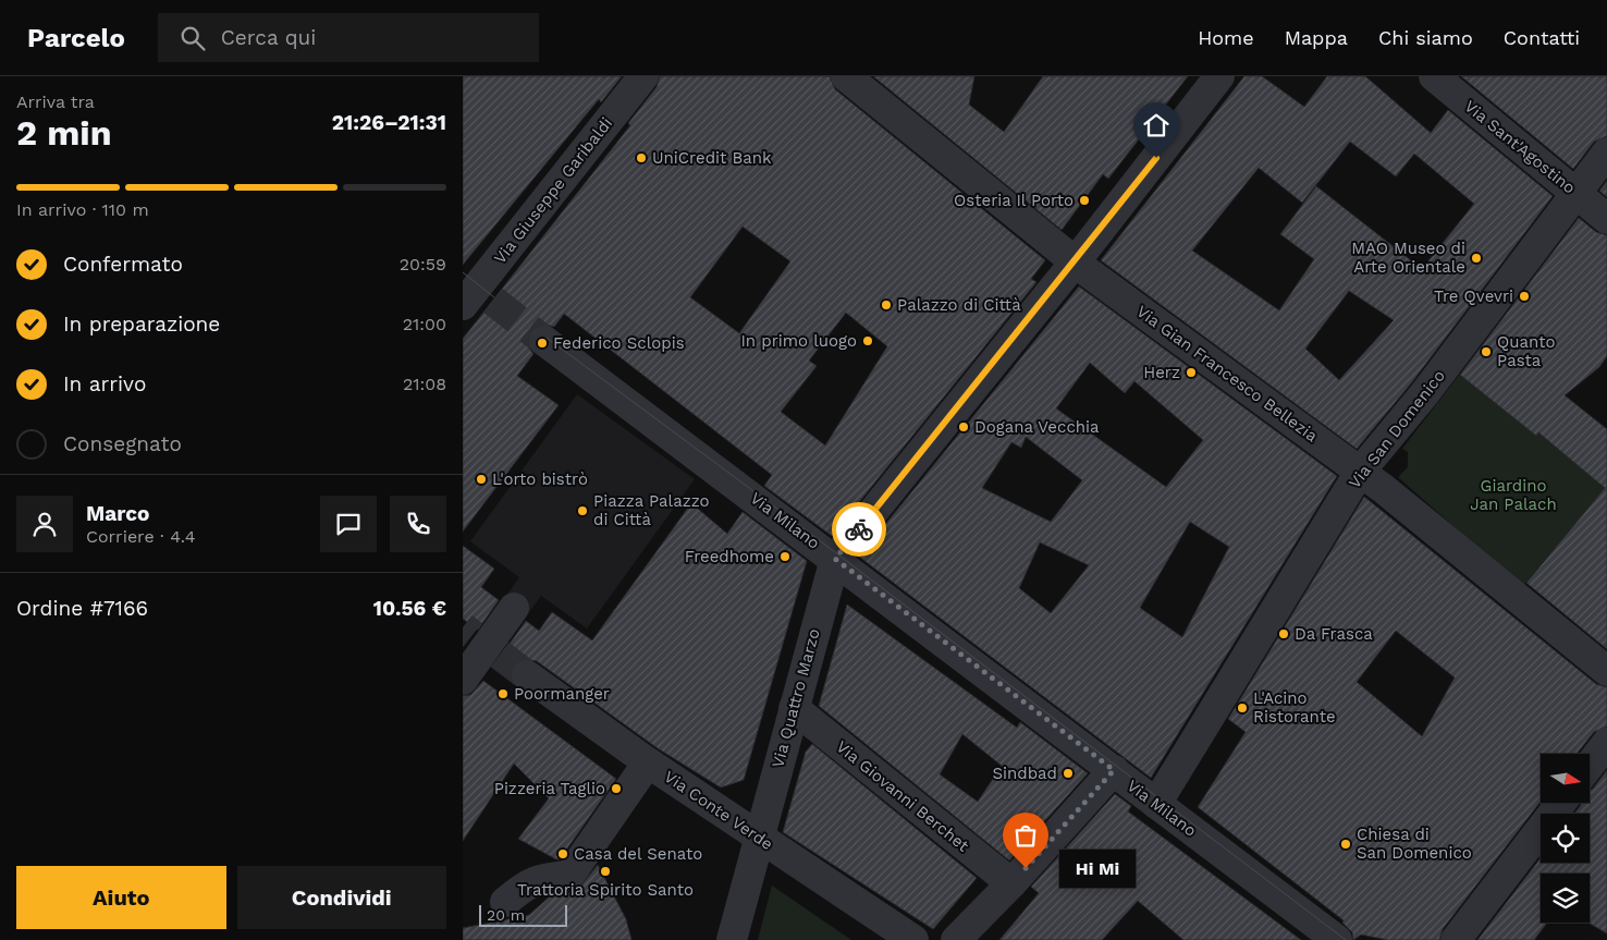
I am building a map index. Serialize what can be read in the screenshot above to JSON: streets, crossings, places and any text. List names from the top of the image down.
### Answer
{
  "streets": {
    "street": [
      "Via Sant'Agostino",
      "Via Giuseppe Garibaldi",
      "Via Gian Francesco Bellezia",
      "Via San Domenico",
      "Via Milano",
      "Via Quattro Marzo",
      "Via Giovanni Berchet",
      "Via Conte Verde"
    ]
  },
  "crossings": [
    ["Via Sant'Agostino", "Via San Domenico"],
    ["Via Gian Francesco Bellezia", "Via San Domenico"],
    ["Via San Domenico", "Via Milano"],
    ["Via Milano", "Via Quattro Marzo"],
    ["Via Quattro Marzo", "Via Giovanni Berchet"],
    ["Via Quattro Marzo", "Via Conte Verde"]
  ],
  "parks": ["Giardino Jan Palach"],
  "places": [
    "UniCredit Bank",
    "Osteria Il Porto",
    "MAO Museo di Arte Orientale",
    "Tre Qvevri",
    "Palazzo di Città",
    "In primo luogo",
    "Federico Sclopis",
    "Quanto Pasta",
    "Herz",
    "Dogana Vecchia",
    "L'orto bistrò",
    "Piazza Palazzo di Città",
    "Freedhome",
    "Da Frasca",
    "Poormanger",
    "L'Acino Ristorante",
    "Sindbad",
    "Pizzeria Taglio",
    "Chiesa di San Domenico",
    "Casa del Senato",
    "Hi Mi",
    "Trattoria Spirito Santo"
  ],
  "scale_bar": "20 m",
  "north": "right",
  "page": {
    "header": "Parcelo",
    "search": "Cerca qui",
    "nav": [
      "Home",
      "Mappa",
      "Chi siamo",
      "Contatti"
    ],
    "heading": ["2 min", "Arriva tra", "21:26–21:31"],
    "panel": [
      "Marco",
      "Corriere · 4.4",
      "Ordine #7166",
      "10.56 €"
    ],
    "bar": "In arrivo · 110 m",
    "list": [
      ["Confermato", "20:59"],
      ["In preparazione", "21:00"],
      ["In arrivo", "21:08"],
      "Consegnato"
    ],
    "bubble": "Hi Mi",
    "buttons": ["Aiuto", "Condividi"],
    "scale": "20 m"
  }
}
